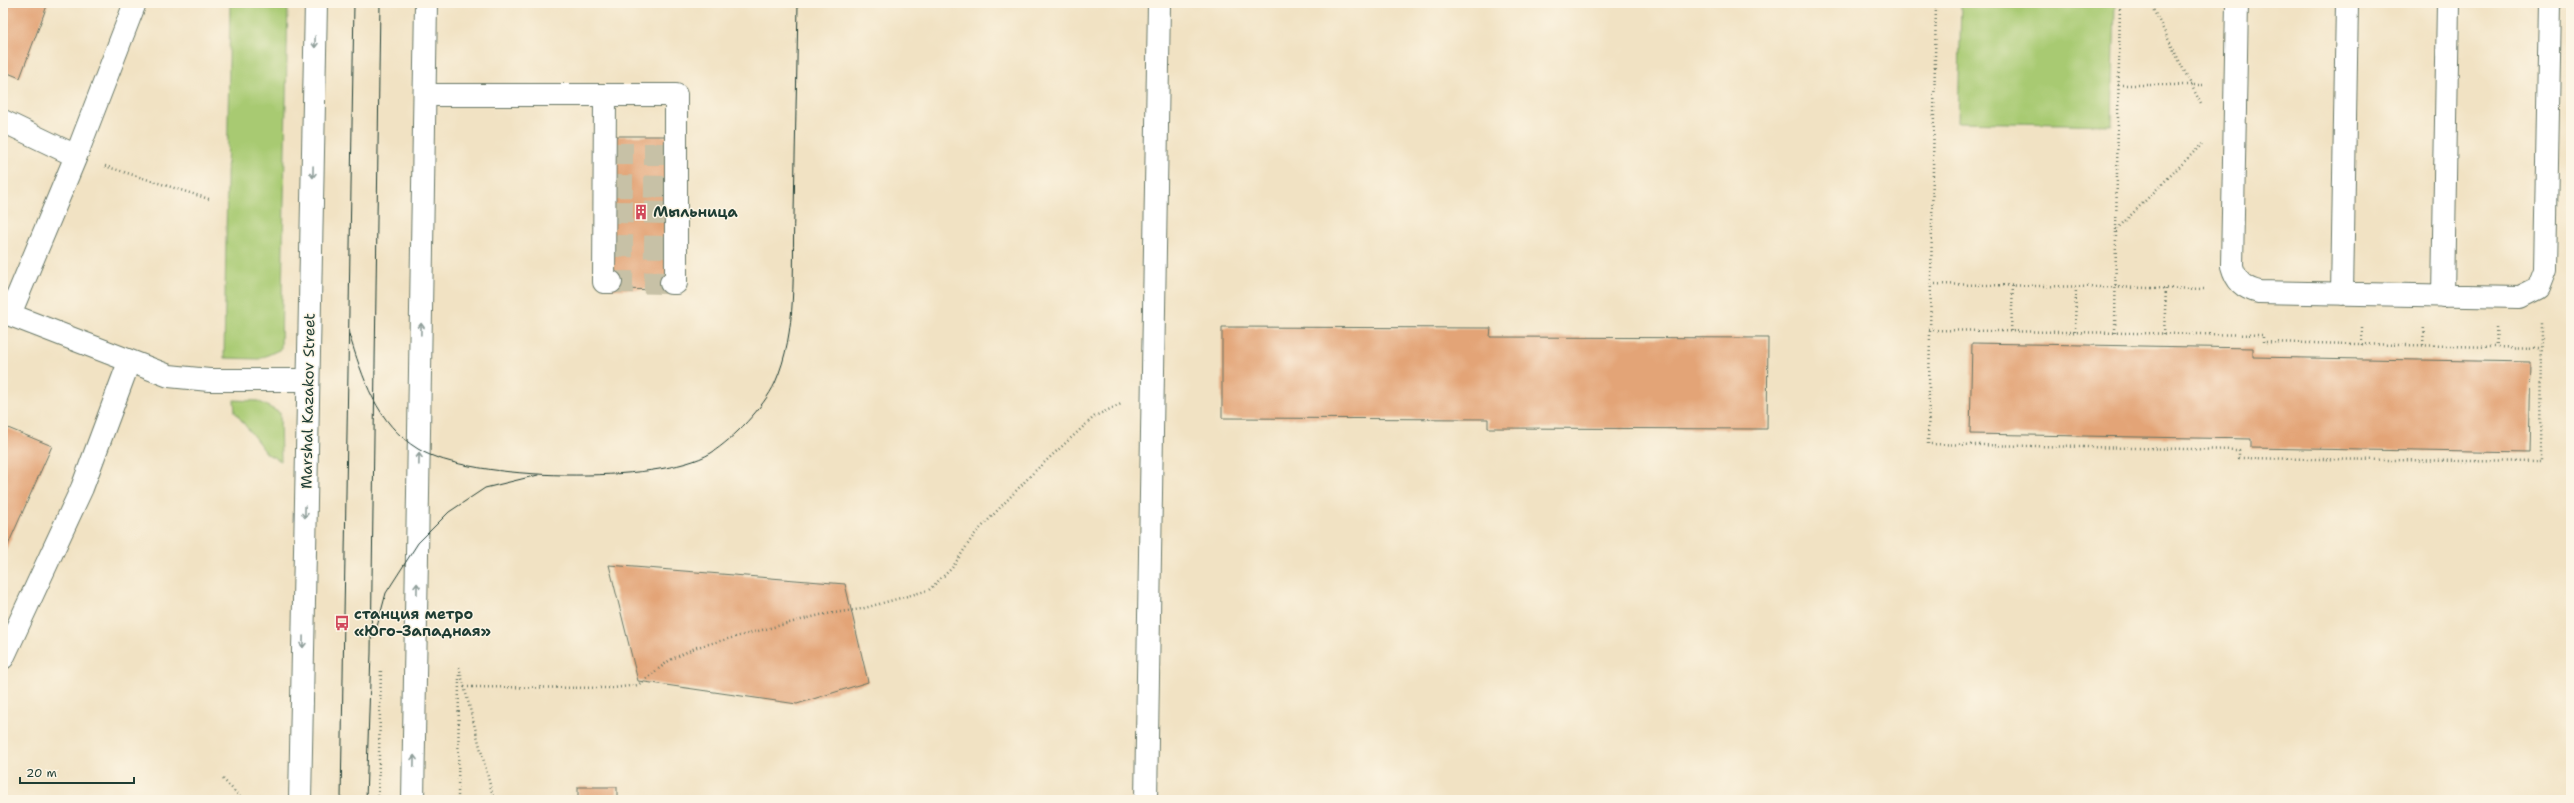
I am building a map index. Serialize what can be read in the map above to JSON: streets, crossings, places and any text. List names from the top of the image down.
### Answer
{
  "streets": {
    "main road": ["Marshal Kazakov Street"]
  },
  "places": {
    "building": ["Мыльница"],
    "bus stop": ["станция метро «Юго-Западная»"]
  },
  "scale_bar": "20 m"
}
